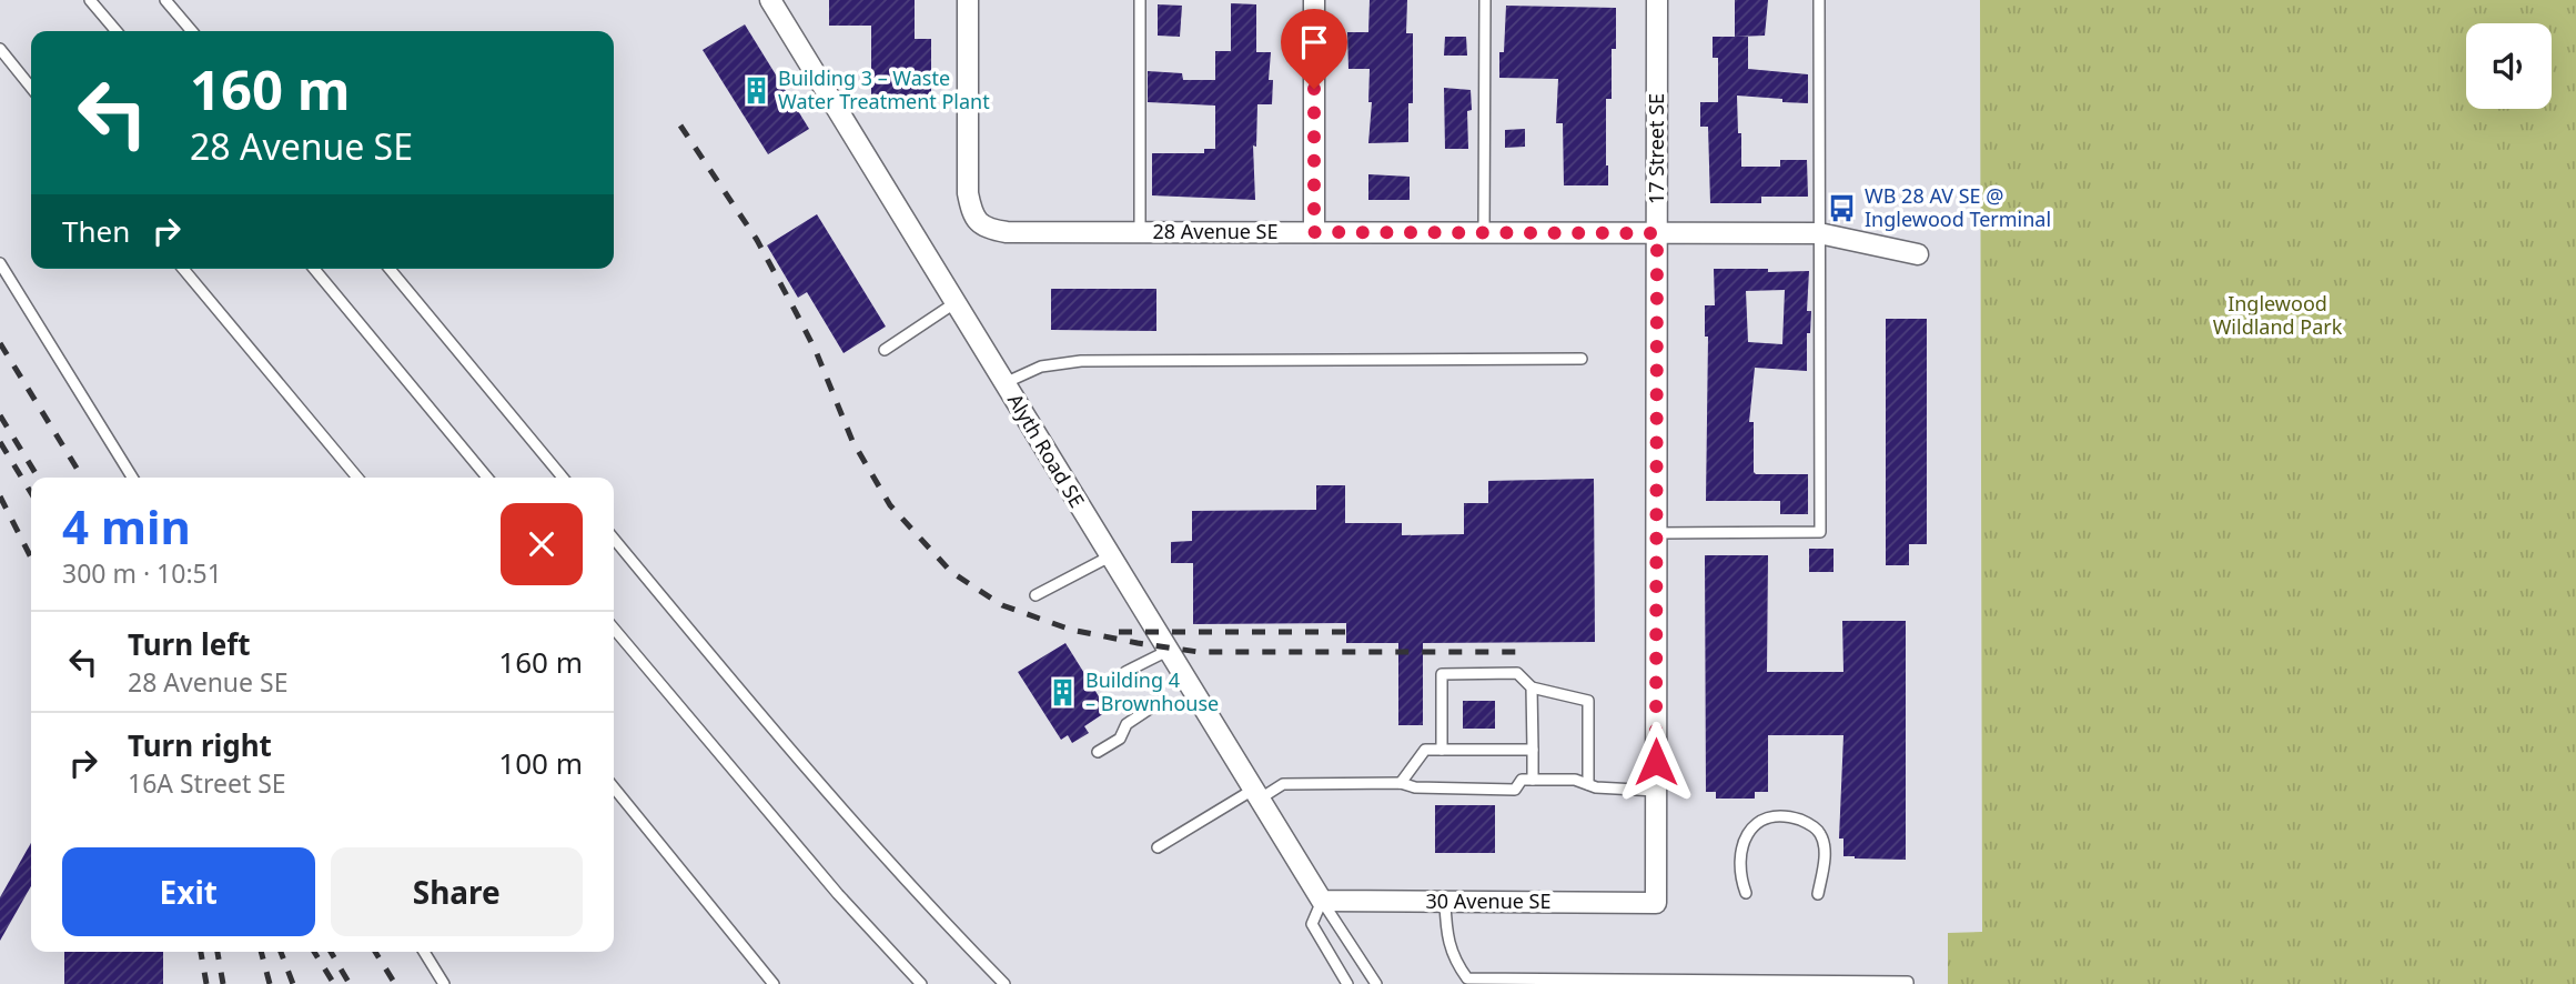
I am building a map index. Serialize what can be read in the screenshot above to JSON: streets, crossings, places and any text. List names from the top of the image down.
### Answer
{
  "streets": {
    "street": [
      "17 Street SE",
      "28 Avenue SE",
      "Alyth Road SE",
      "30 Avenue SE"
    ]
  },
  "crossings": [
    ["17 Street SE", "28 Avenue SE"],
    ["17 Street SE", "30 Avenue SE"],
    ["Alyth Road SE", "30 Avenue SE"]
  ],
  "parks": ["Inglewood Wildland Park"],
  "places": {
    "building": ["Building 3 – Waste Water Treatment Plant", "Building 4 – Brownhouse"],
    "bus stop": ["WB 28 AV SE @ Inglewood Terminal"]
  },
  "page": {
    "turn": ["160 m", "28 Avenue SE"],
    "then": "Then",
    "heading": ["4 min", "300 m · 10:51"],
    "list": [
      {
        "name": "Turn left",
        "note": "28 Avenue SE",
        "value": "160 m"
      },
      {
        "name": "Turn right",
        "note": "16A Street SE",
        "value": "100 m"
      }
    ],
    "buttons": ["Exit", "Share"]
  }
}
